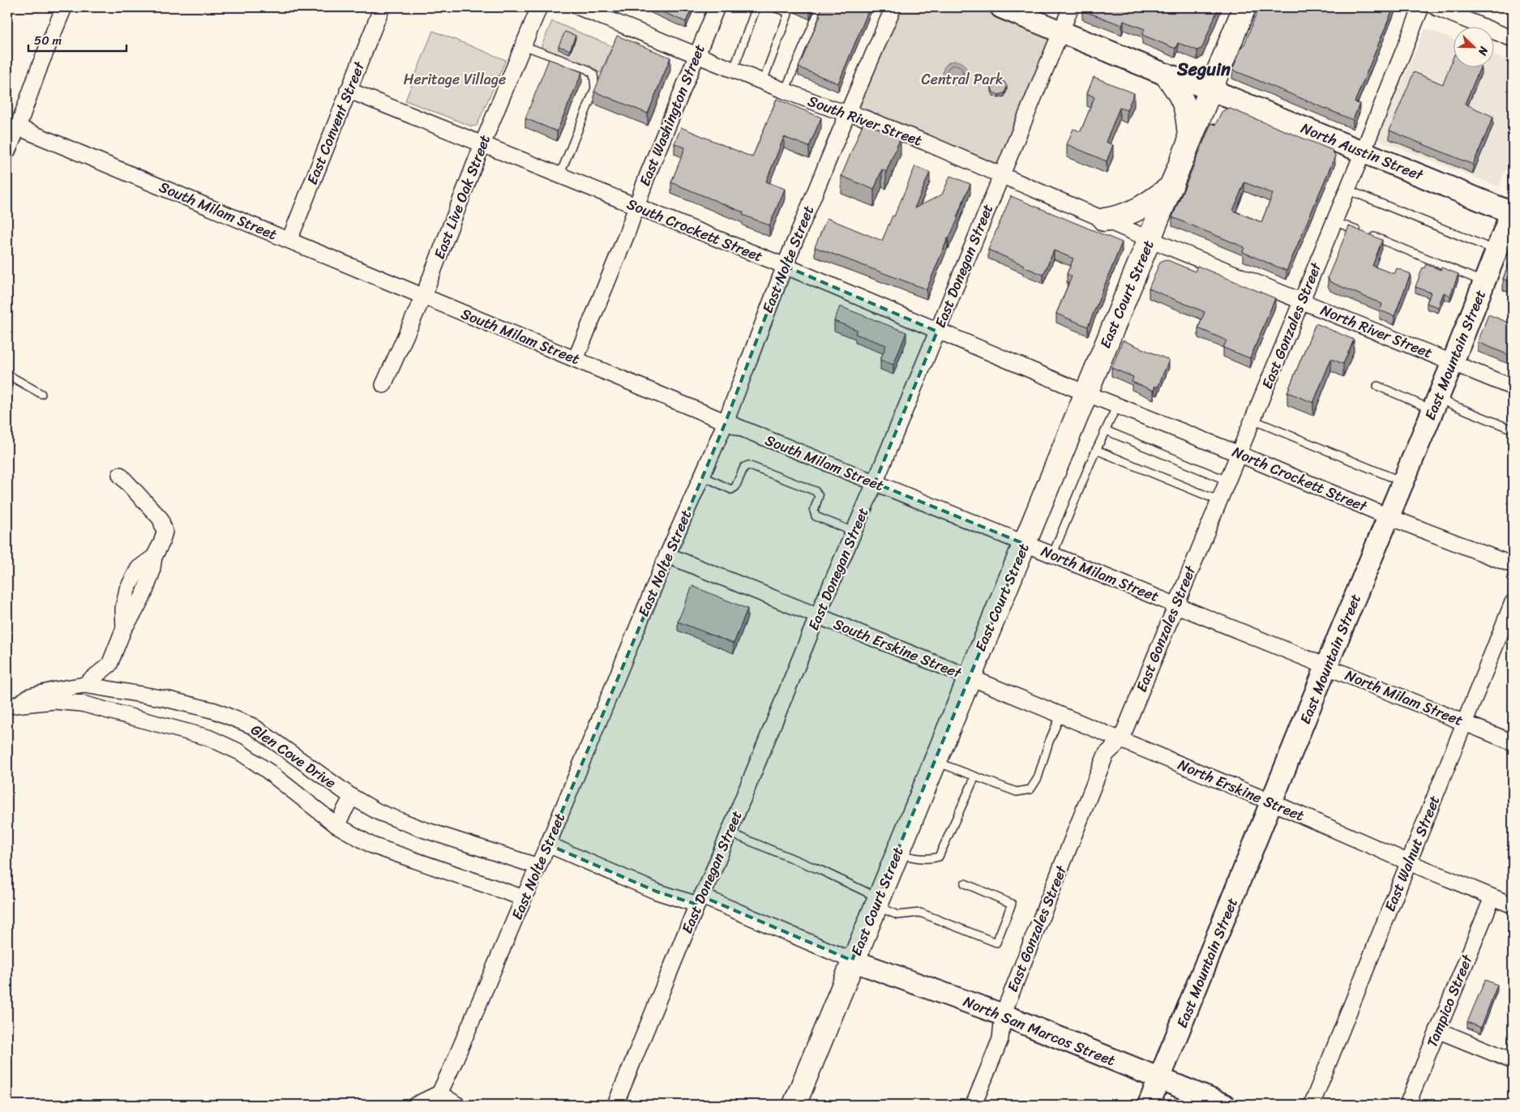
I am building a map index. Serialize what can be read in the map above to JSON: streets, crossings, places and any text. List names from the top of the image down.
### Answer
{
  "streets": {
    "main road": ["East Court Street"],
    "street": [
      "East Washington Street",
      "South River Street",
      "East Convent Street",
      "North Austin Street",
      "East Live Oak Street",
      "South Milam Street",
      "South Crockett Street",
      "East Nolte Street",
      "East Donegan Street",
      "East Gonzales Street",
      "North River Street",
      "East Mountain Street",
      "North Crockett Street",
      "North Milam Street",
      "South Erskine Street",
      "Glen Cove Drive",
      "North Erskine Street",
      "East Walnut Street",
      "Tampico Street",
      "North San Marcos Street"
    ]
  },
  "crossings": [
    ["East Washington Street", "South River Street"],
    ["East Washington Street", "South Milam Street"],
    ["East Washington Street", "South Crockett Street"],
    ["South River Street", "East Nolte Street"],
    ["South River Street", "East Donegan Street"],
    ["South River Street", "East Court Street"],
    ["South River Street", "North River Street"],
    ["East Convent Street", "South Milam Street"],
    ["East Convent Street", "South Crockett Street"],
    ["North Austin Street", "East Donegan Street"],
    ["North Austin Street", "East Court Street"],
    ["North Austin Street", "East Gonzales Street"],
    ["North Austin Street", "East Mountain Street"],
    ["East Live Oak Street", "South Milam Street"],
    ["East Live Oak Street", "South Crockett Street"],
    ["South Milam Street", "East Nolte Street"],
    ["South Milam Street", "East Donegan Street"],
    ["South Milam Street", "East Court Street"],
    ["South Milam Street", "North Milam Street"],
    ["South Crockett Street", "East Nolte Street"],
    ["South Crockett Street", "East Donegan Street"],
    ["South Crockett Street", "East Court Street"],
    ["South Crockett Street", "North Crockett Street"],
    ["East Nolte Street", "South Erskine Street"],
    ["East Nolte Street", "Glen Cove Drive"],
    ["East Donegan Street", "South Erskine Street"],
    ["East Court Street", "North River Street"],
    ["East Court Street", "North Crockett Street"],
    ["East Court Street", "North Milam Street"],
    ["East Court Street", "South Erskine Street"],
    ["East Court Street", "North Erskine Street"],
    ["East Court Street", "North San Marcos Street"],
    ["East Gonzales Street", "North River Street"],
    ["East Gonzales Street", "North Crockett Street"],
    ["East Gonzales Street", "North Milam Street"],
    ["East Gonzales Street", "North Erskine Street"],
    ["East Gonzales Street", "North San Marcos Street"],
    ["North River Street", "East Mountain Street"],
    ["East Mountain Street", "North Crockett Street"],
    ["East Mountain Street", "North Milam Street"],
    ["East Mountain Street", "North Erskine Street"],
    ["East Mountain Street", "North San Marcos Street"],
    ["North Milam Street", "East Walnut Street"],
    ["South Erskine Street", "North Erskine Street"],
    ["North Erskine Street", "East Walnut Street"],
    ["North Erskine Street", "Tampico Street"]
  ],
  "districts": ["Seguin"],
  "parks": ["Heritage Village", "Central Park"],
  "scale_bar": "50 m",
  "north": "bottom right"
}
